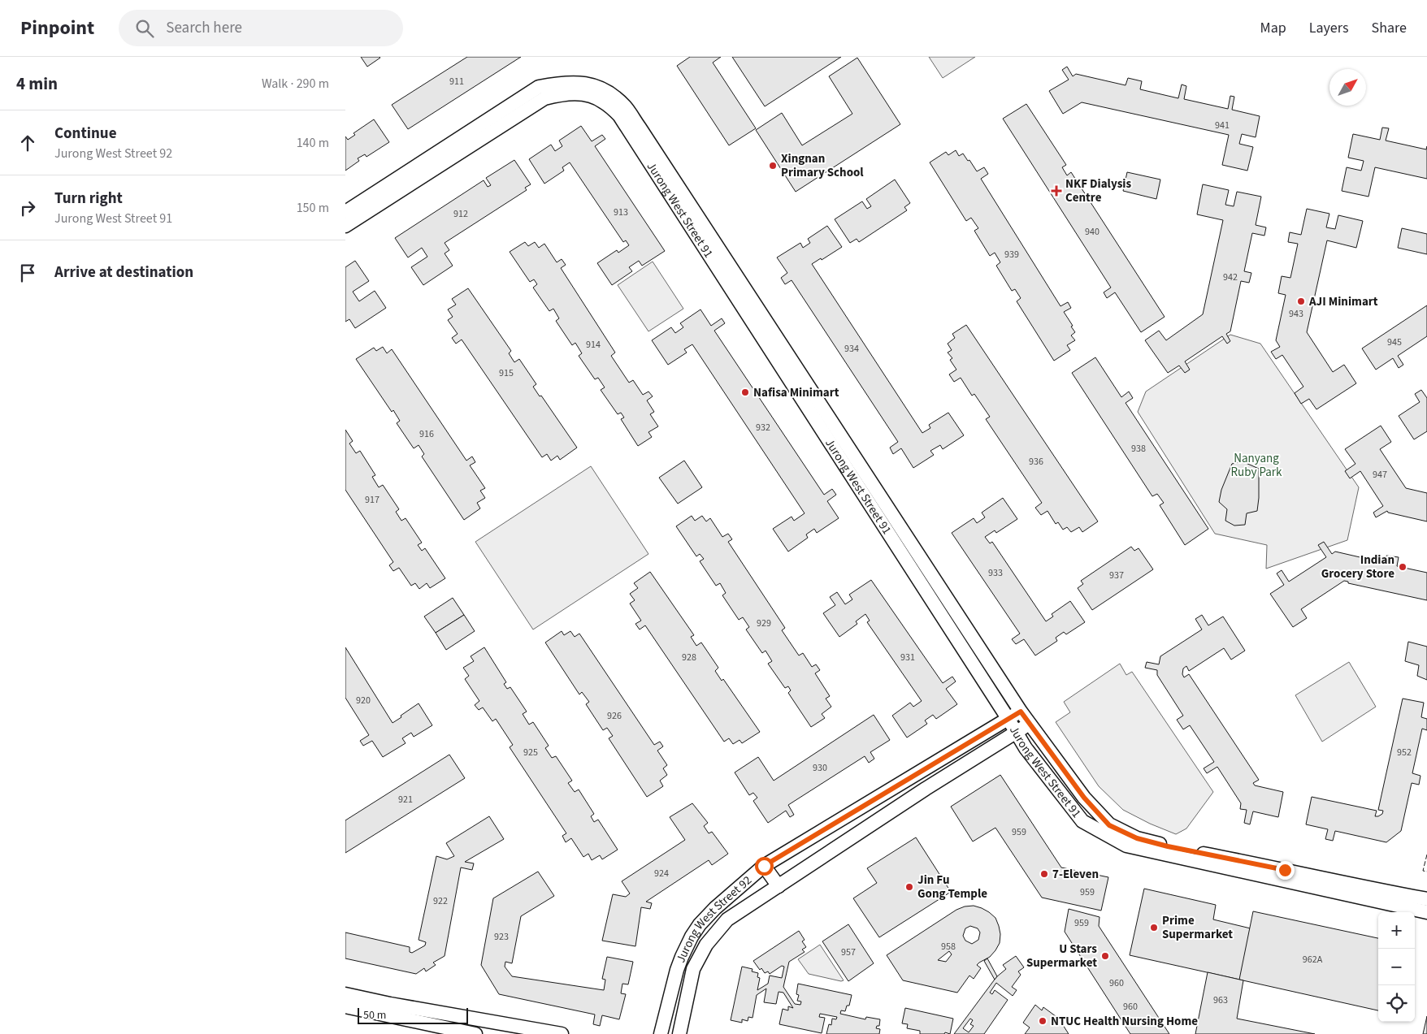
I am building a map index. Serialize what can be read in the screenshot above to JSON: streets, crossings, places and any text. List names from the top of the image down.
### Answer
{
  "streets": {
    "street": ["Jurong West Street 91", "Jurong West Street 92"]
  },
  "crossings": [
    ["Jurong West Street 91", "Jurong West Street 92"]
  ],
  "parks": ["Nanyang Ruby Park"],
  "places": {
    "other": [
      "Xingnan Primary School",
      "AJI Minimart",
      "Nafisa Minimart",
      "Indian Grocery Store",
      "7-Eleven",
      "Jin Fu Gong Temple",
      "Prime Supermarket",
      "U Stars Supermarket",
      "NTUC Health Nursing Home"
    ],
    "health": ["NKF Dialysis Centre"]
  },
  "house_numbers": [
    "911",
    "941",
    "913",
    "912",
    "940",
    "939",
    "942",
    "943",
    "945",
    "914",
    "934",
    "915",
    "932",
    "916",
    "938",
    "936",
    "947",
    "917",
    "933",
    "937",
    "929",
    "928",
    "931",
    "920",
    "926",
    "925",
    "952",
    "930",
    "921",
    "959",
    "924",
    "959",
    "922",
    "959",
    "923",
    "958",
    "957",
    "962A",
    "960",
    "963",
    "960"
  ],
  "scale_bar": "50 m",
  "north": "top right",
  "page": {
    "header": "Pinpoint",
    "search": "Search here",
    "nav": ["Map", "Layers", "Share"],
    "heading": ["4 min", "Walk · 290 m"],
    "list": [
      ["Continue", "Jurong West Street 92", "140 m"],
      ["Turn right", "Jurong West Street 91", "150 m"],
      "Arrive at destination"
    ],
    "map_buttons": ["+", "−"],
    "scale": "50 m"
  }
}
